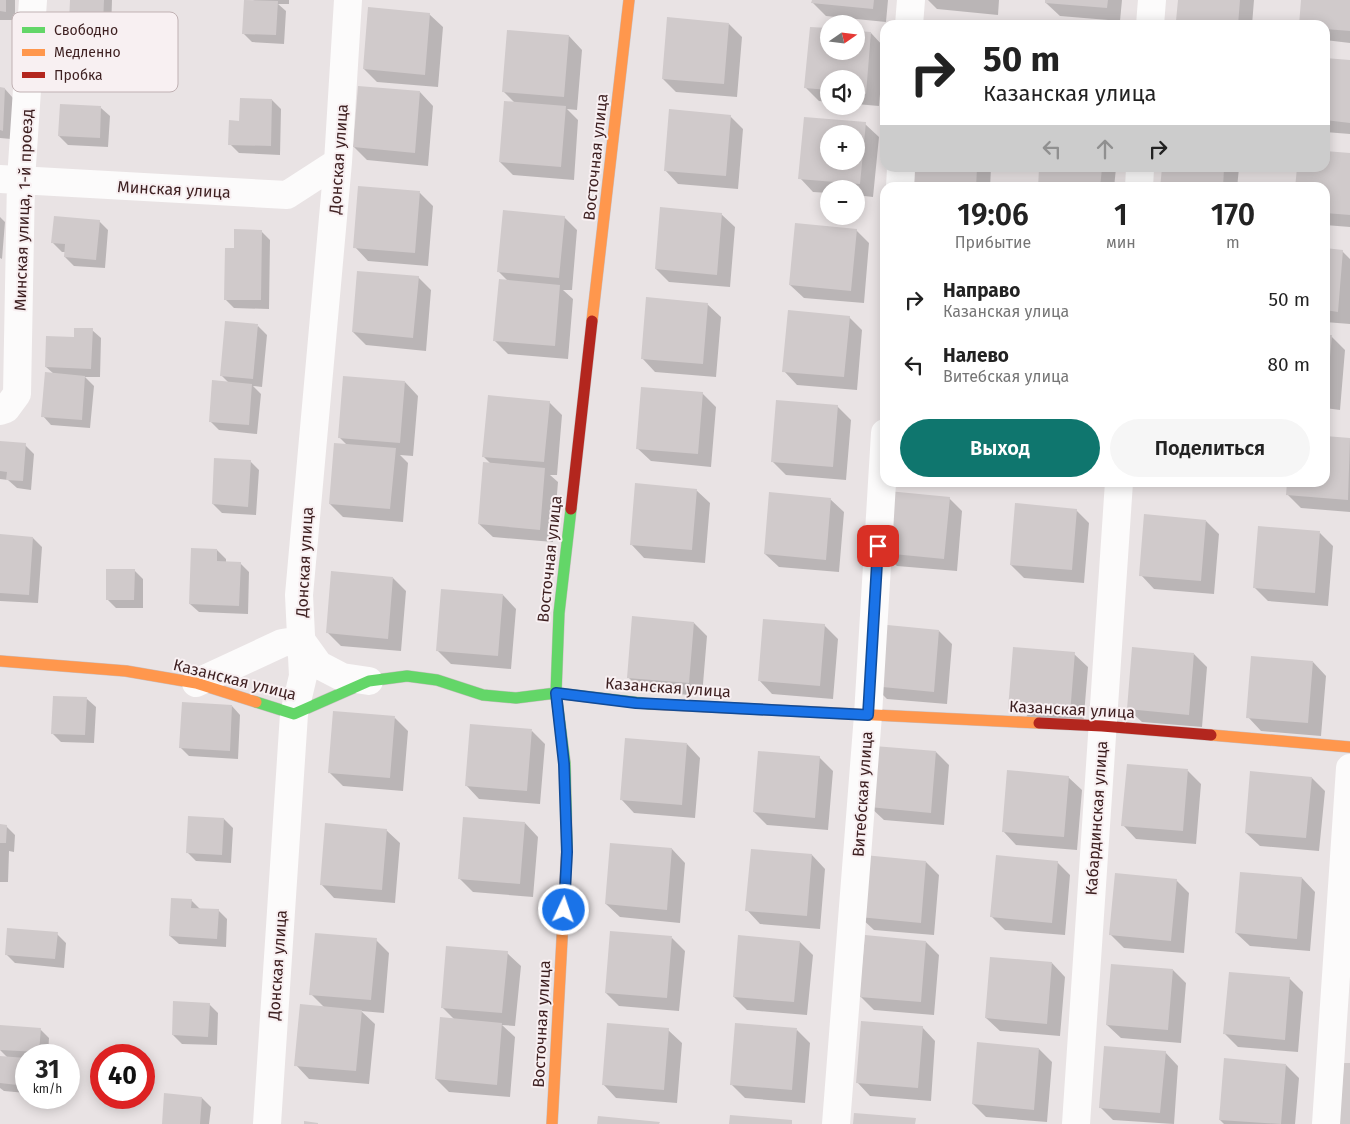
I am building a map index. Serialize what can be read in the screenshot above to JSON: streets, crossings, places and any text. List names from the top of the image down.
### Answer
{
  "streets": {
    "street": [
      "Восточная улица",
      "Донская улица",
      "Минская улица",
      "Минская улица, 1-й проезд",
      "Казанская улица",
      "Витебская улица",
      "Кабардинская улица"
    ]
  },
  "crossings": [
    ["Восточная улица", "Казанская улица"],
    ["Донская улица", "Минская улица"],
    ["Донская улица", "Казанская улица"],
    ["Минская улица", "Минская улица, 1-й проезд"],
    ["Казанская улица", "Витебская улица"],
    ["Казанская улица", "Кабардинская улица"]
  ],
  "legend": ["Свободно", "Медленно", "Пробка"],
  "north": "right",
  "page": {
    "map_buttons": ["+", "−"],
    "turn": ["50 m", "Казанская улица"],
    "eta": [
      "19:06",
      "Прибытие",
      "1",
      "мин",
      "170",
      "m"
    ],
    "list": [
      {
        "name": "Направо",
        "note": "Казанская улица",
        "value": "50 m"
      },
      {
        "name": "Налево",
        "note": "Витебская улица",
        "value": "80 m"
      }
    ],
    "buttons": ["Выход", "Поделиться"],
    "speed": "31 km/h",
    "limit": "40"
  }
}
